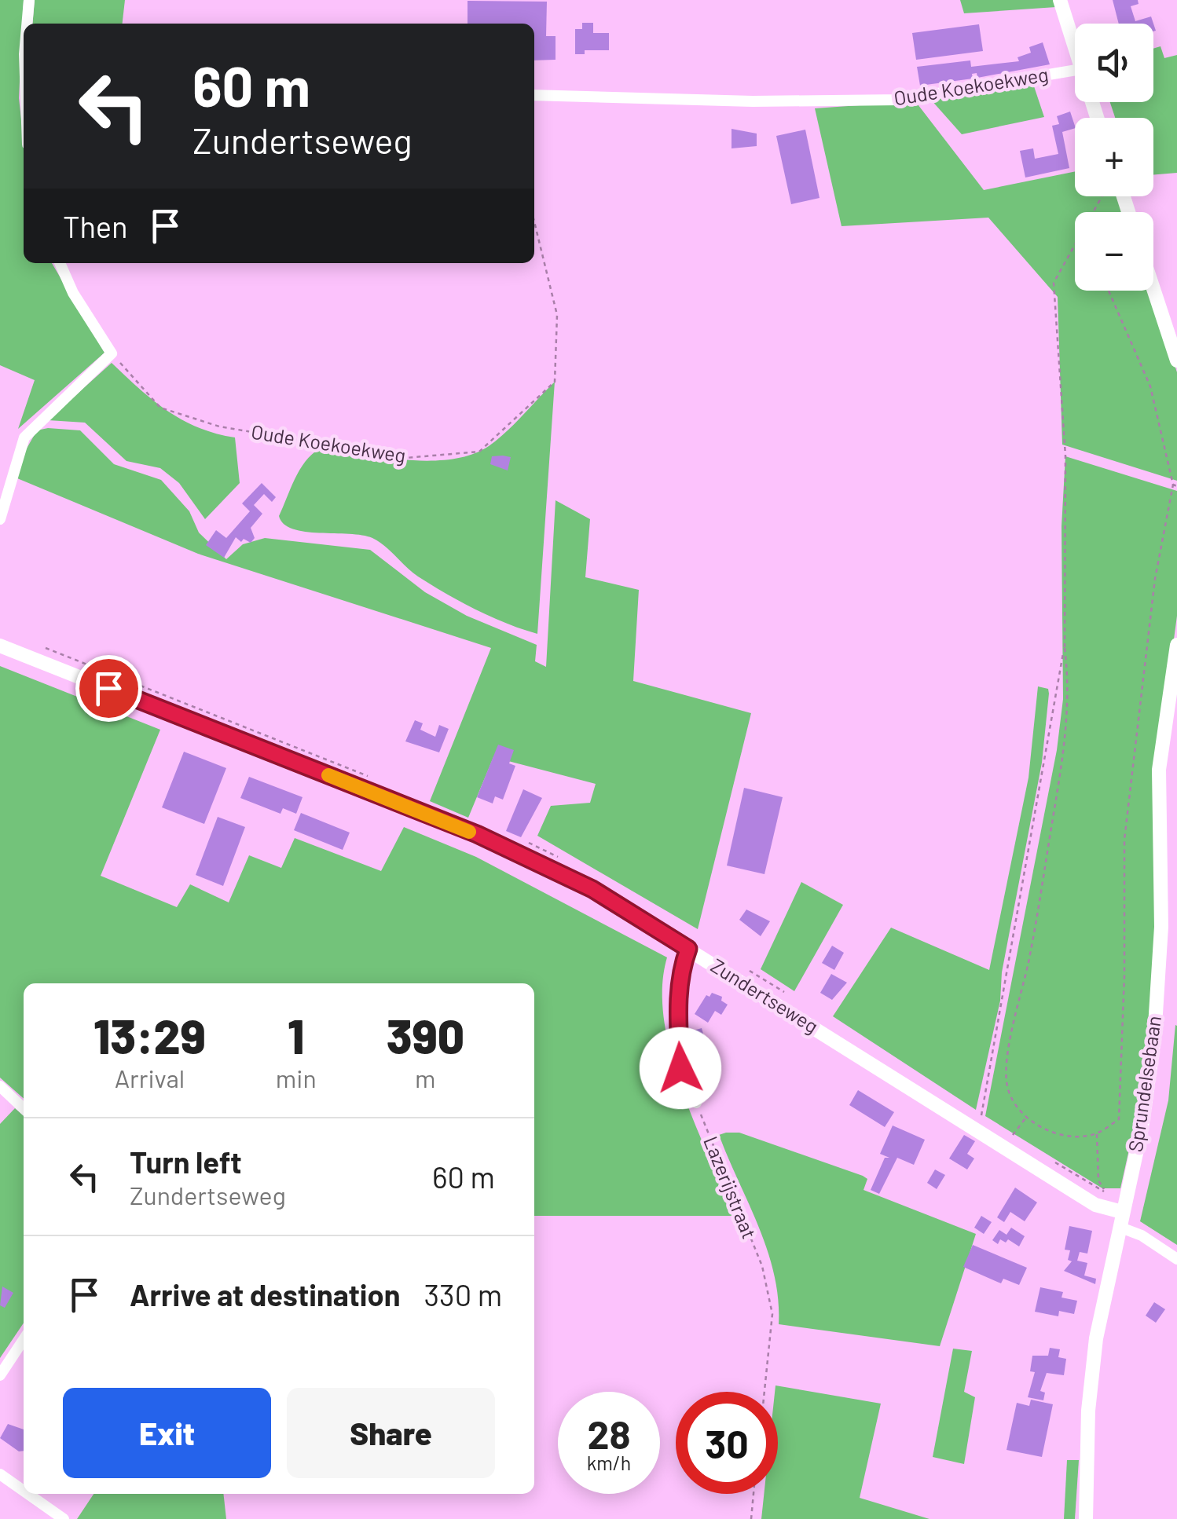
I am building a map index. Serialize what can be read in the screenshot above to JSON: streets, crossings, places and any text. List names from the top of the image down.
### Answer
{
  "streets": {
    "street": ["Oude Koekoekweg", "Zundertseweg", "Sprundelsebaan"],
    "path": ["Lazerijstraat"]
  },
  "crossings": [
    ["Zundertseweg", "Sprundelsebaan"]
  ],
  "page": {
    "map_buttons": ["+", "−"],
    "turn": ["60 m", "Zundertseweg"],
    "then": "Then",
    "eta": [
      "13:29",
      "Arrival",
      "1",
      "min",
      "390",
      "m"
    ],
    "list": [
      {
        "name": "Turn left",
        "note": "Zundertseweg",
        "value": "60 m"
      },
      {
        "name": "Arrive at destination",
        "value": "330 m"
      }
    ],
    "buttons": ["Exit", "Share"],
    "speed": "28 km/h",
    "limit": "30"
  }
}
